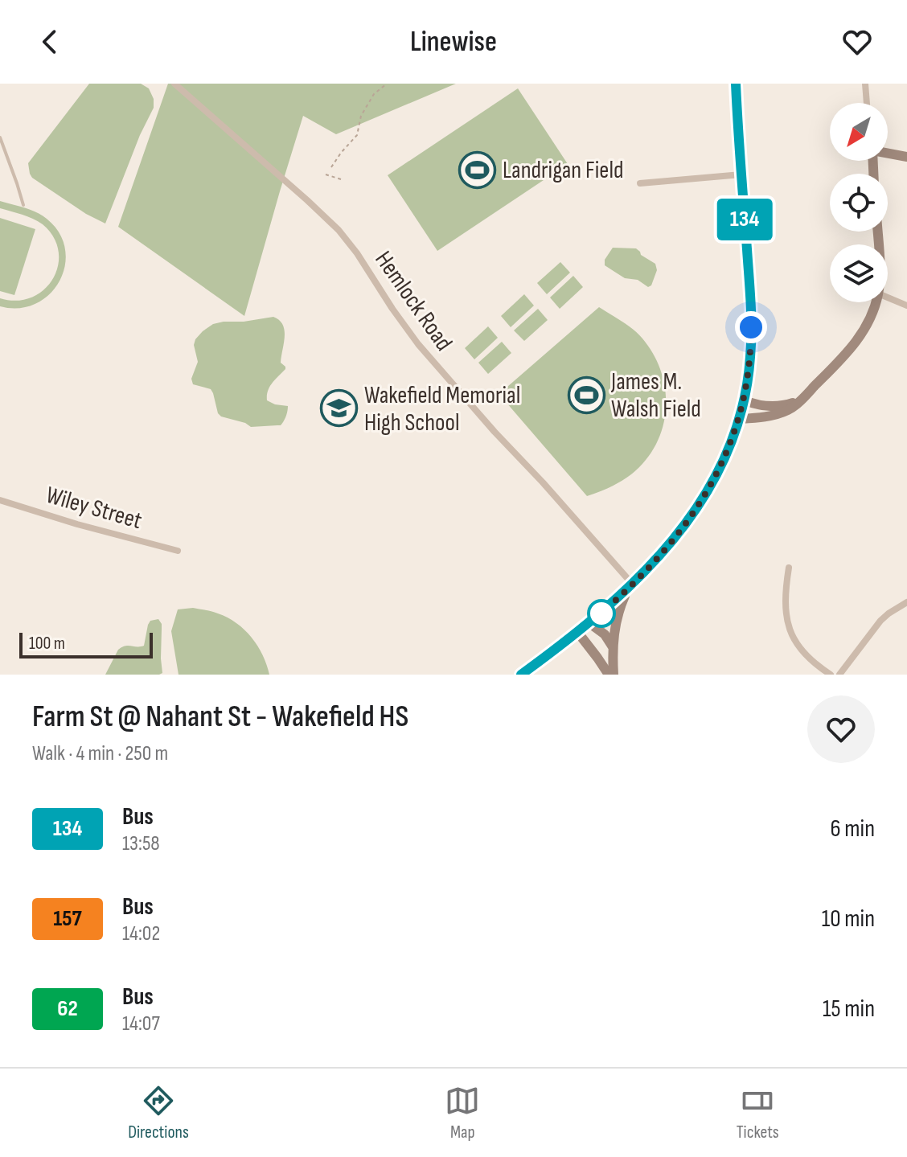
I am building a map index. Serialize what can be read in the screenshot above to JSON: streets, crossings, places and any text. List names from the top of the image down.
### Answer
{
  "streets": {
    "street": ["Hemlock Road", "Wiley Street"]
  },
  "places": {
    "sports": ["Landrigan Field", "James M. Walsh Field"],
    "school or university": ["Wakefield Memorial High School"]
  },
  "lines": ["bus line 134"],
  "scale_bar": "100 m",
  "north": "bottom left",
  "page": {
    "header": "Linewise",
    "on_map": "134",
    "scale": "100 m",
    "heading": ["Farm St @ Nahant St - Wakefield HS", "Walk · 4 min · 250 m"],
    "list": [
      {
        "mark": "134",
        "name": "Bus",
        "note": "13:58",
        "value": "6 min"
      },
      {
        "mark": "157",
        "name": "Bus",
        "note": "14:02",
        "value": "10 min"
      },
      {
        "mark": "62",
        "name": "Bus",
        "note": "14:07",
        "value": "15 min"
      }
    ],
    "tabs": ["Directions", "Map", "Tickets"]
  }
}
